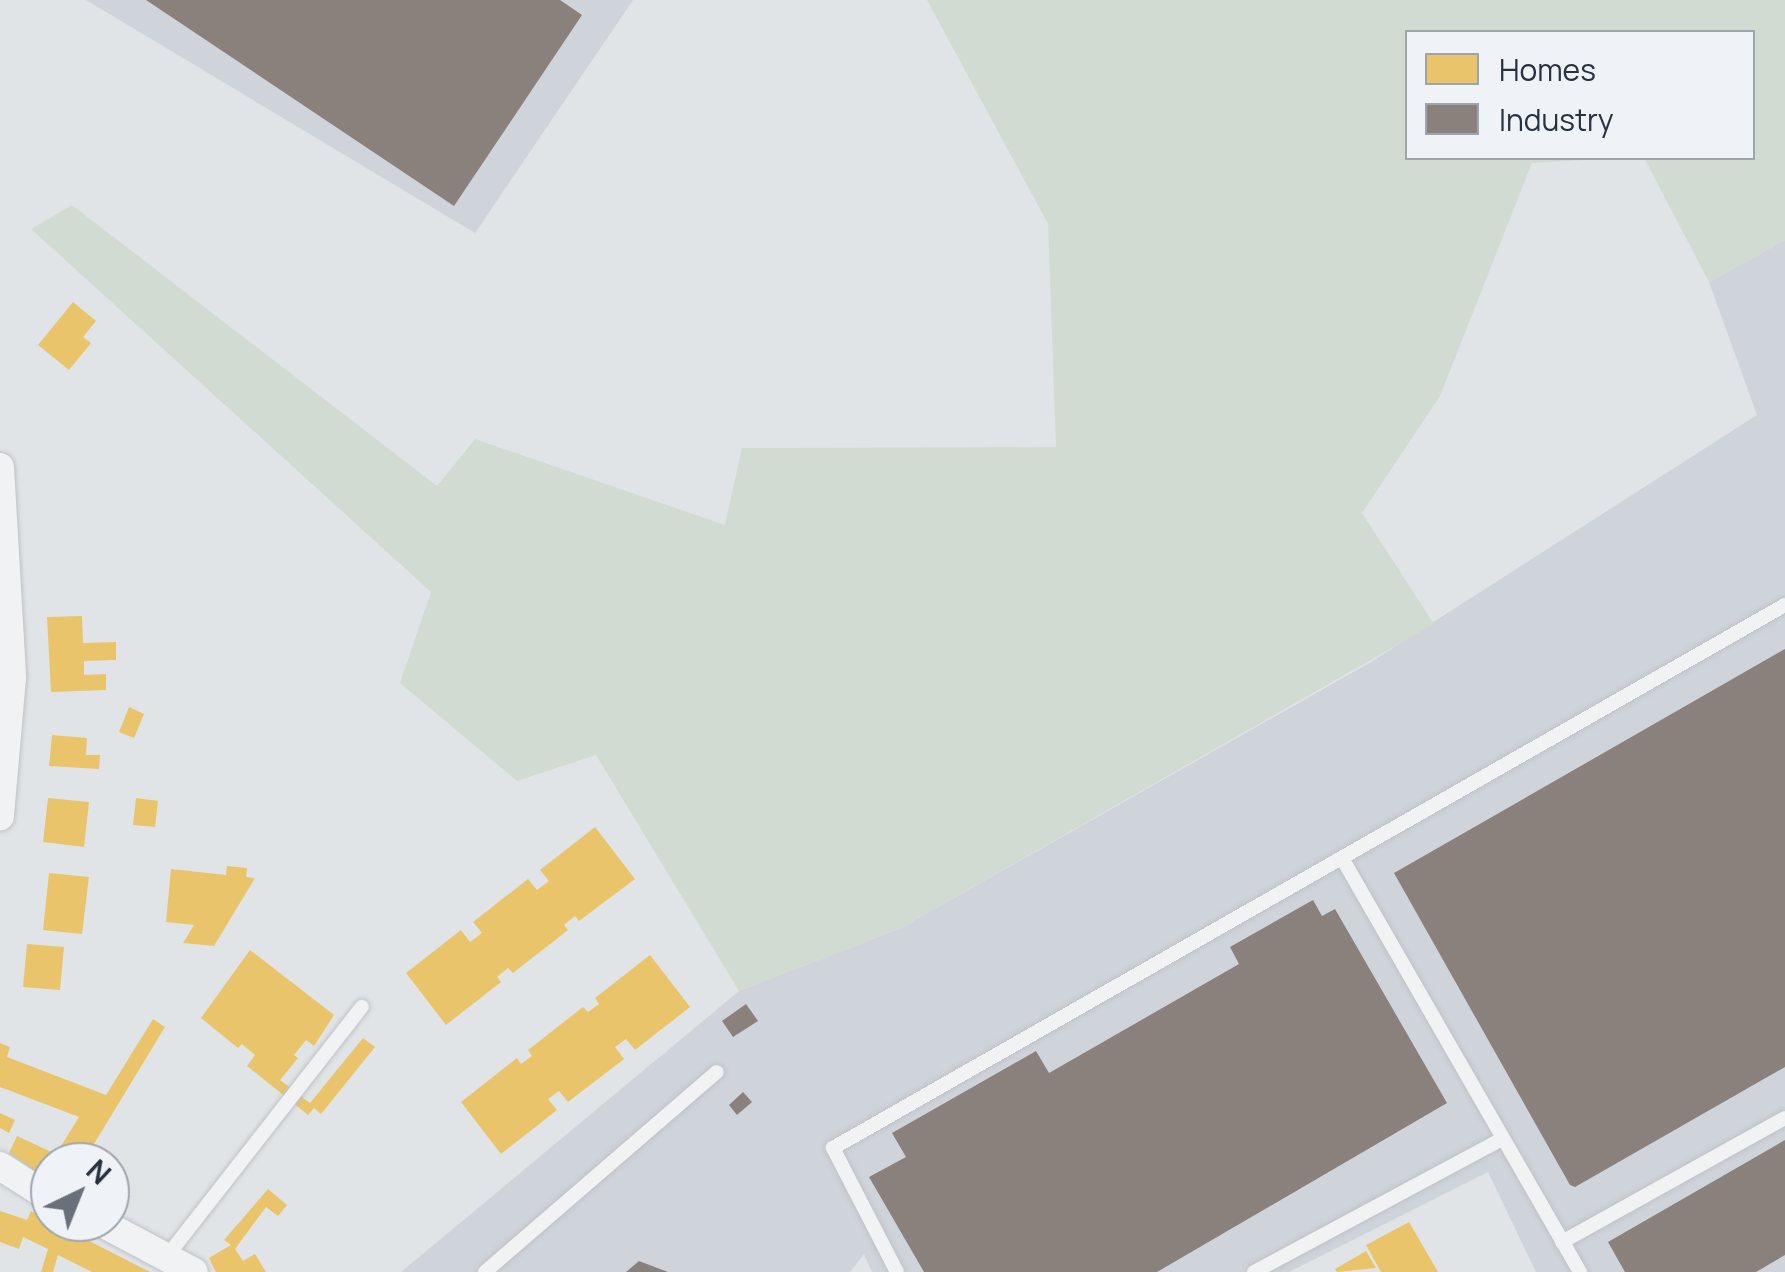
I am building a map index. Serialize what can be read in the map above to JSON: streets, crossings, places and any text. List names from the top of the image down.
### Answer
{
  "legend": ["Homes", "Industry"],
  "north": "top right"
}
